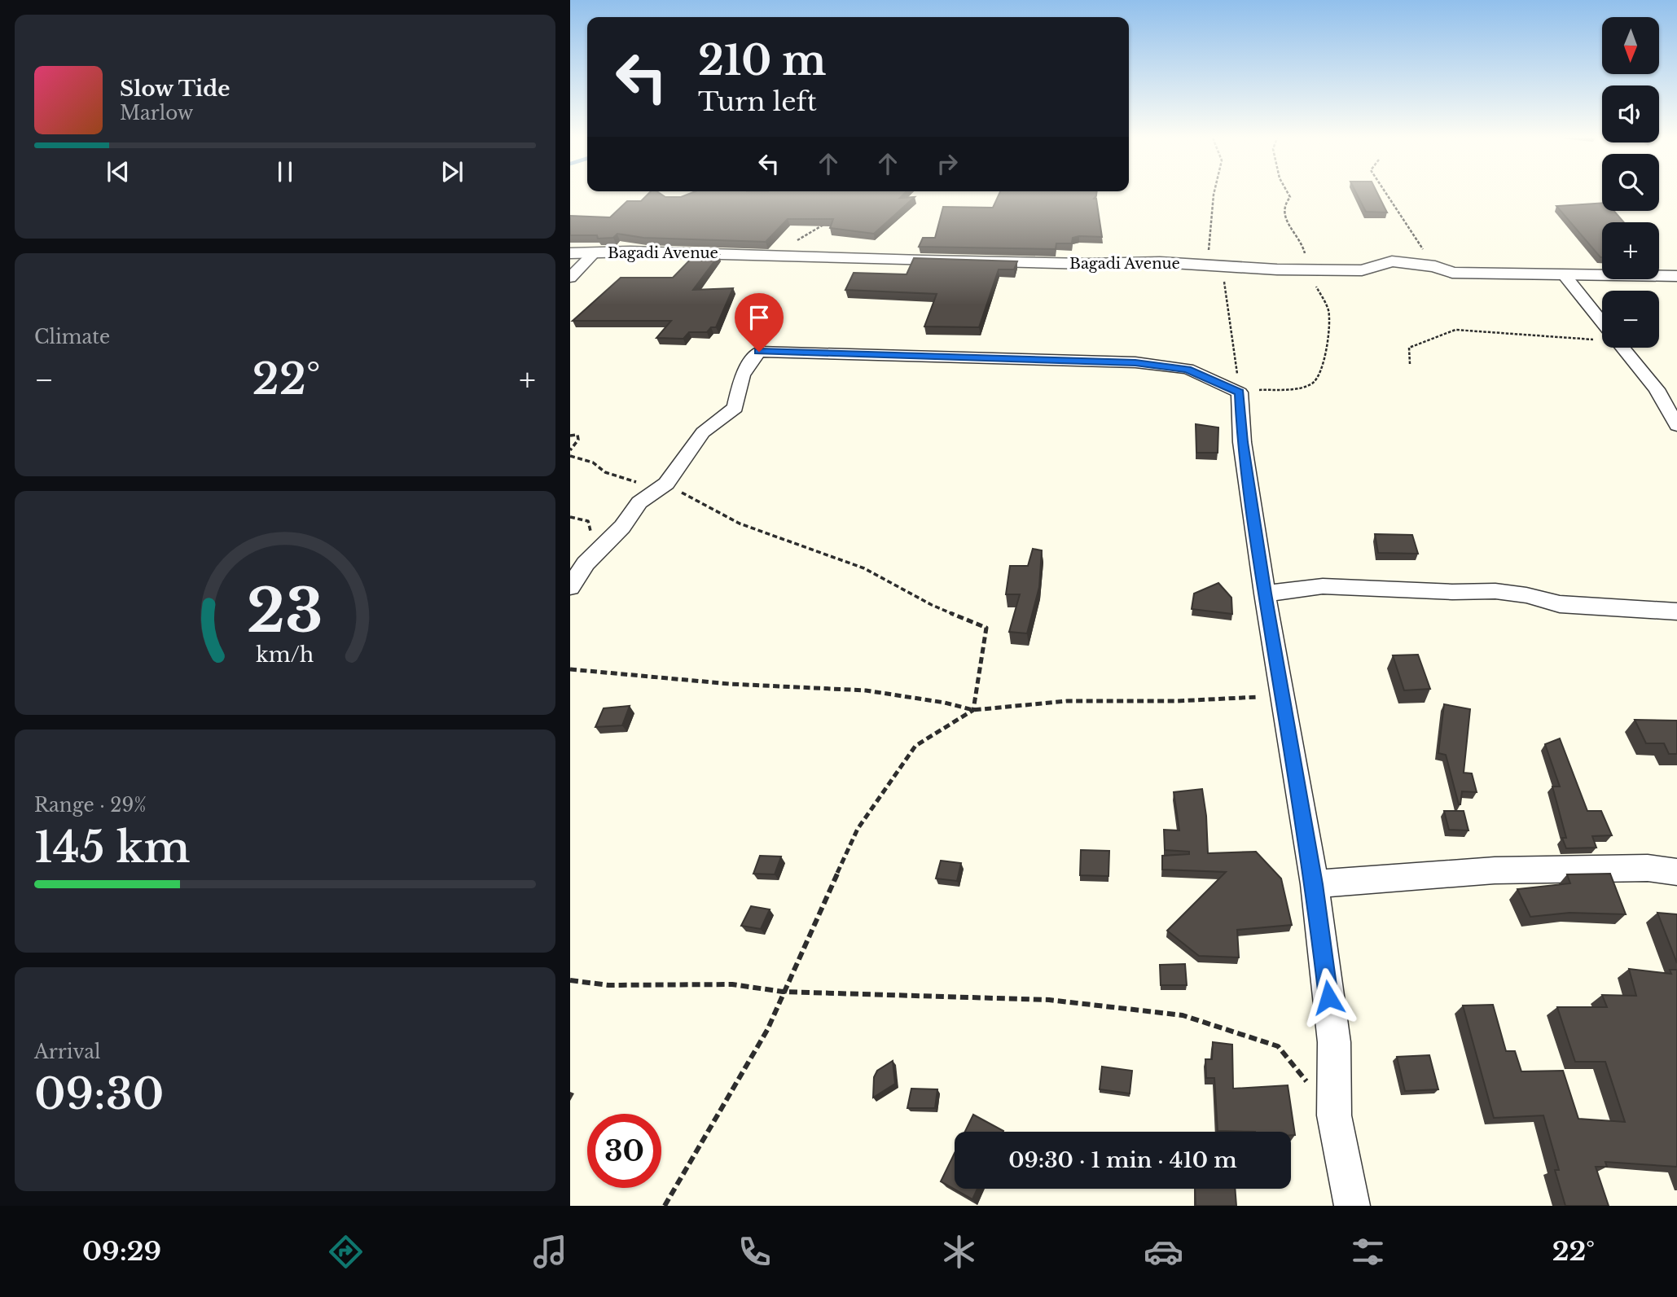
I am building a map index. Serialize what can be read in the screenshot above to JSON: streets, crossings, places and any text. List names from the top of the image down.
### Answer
{
  "streets": {
    "street": ["Bagadi Avenue"]
  },
  "north": "bottom",
  "page": {
    "map_buttons": ["+", "−"],
    "turn": ["210 m", "Turn left"],
    "song": ["Slow Tide", "Marlow"],
    "tile": [
      "Climate",
      ["Range · 29%", "145 km"],
      ["Arrival", "09:30"]
    ],
    "heat": ["−", "22°", "+"],
    "limit": "30",
    "trip": "09:30 · 1 min · 410 m",
    "tabs": ["09:29", "22°"],
    "gauge": ["23", "km/h"]
  }
}
